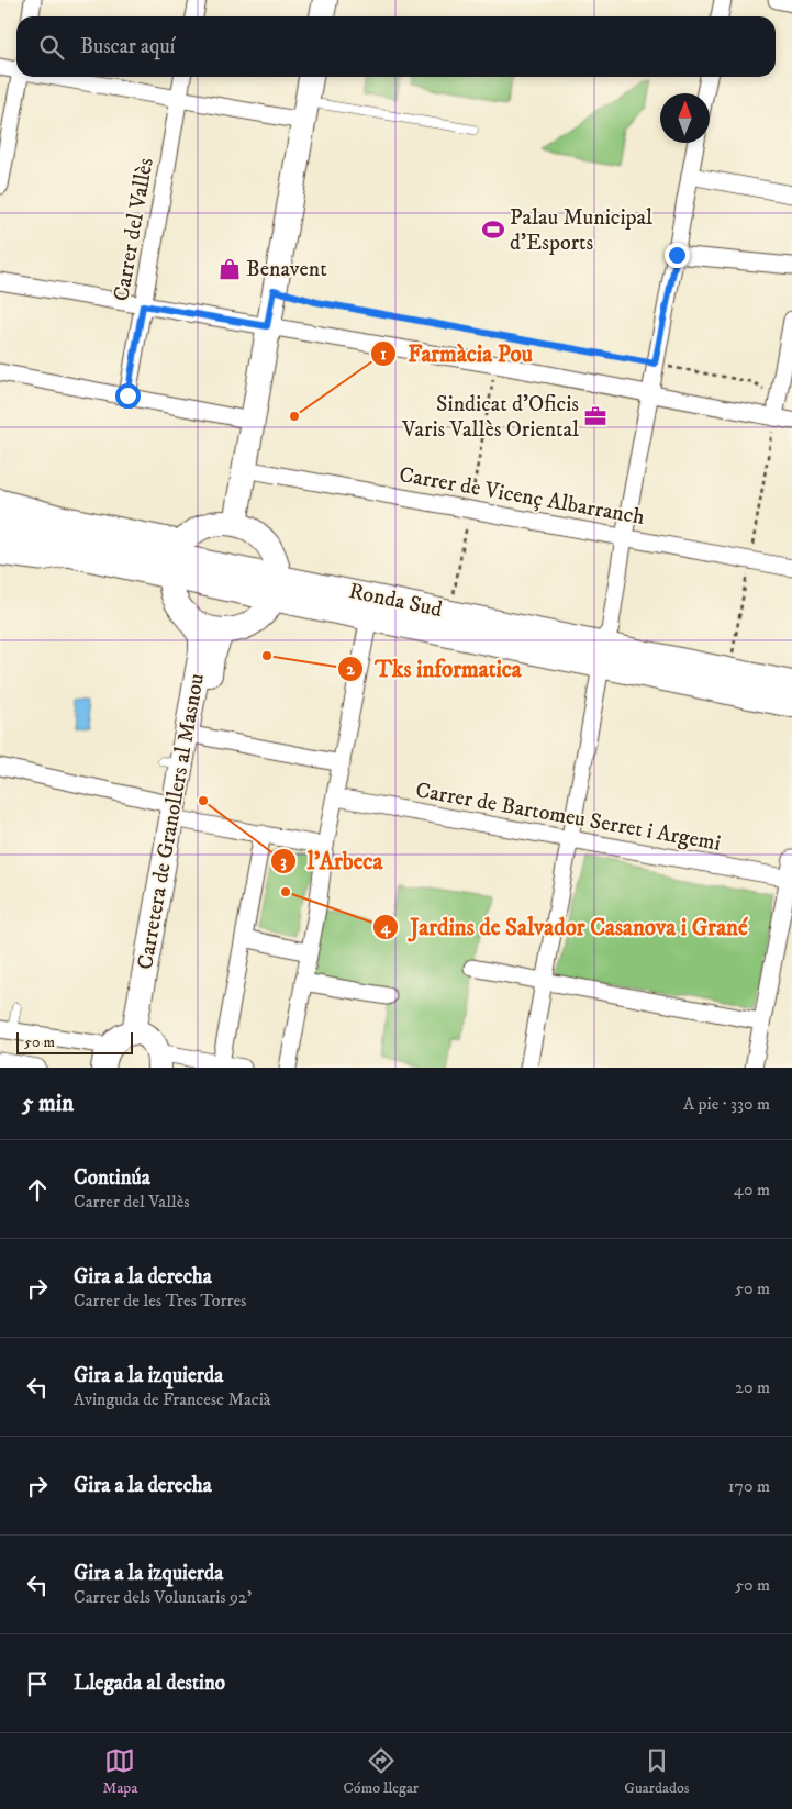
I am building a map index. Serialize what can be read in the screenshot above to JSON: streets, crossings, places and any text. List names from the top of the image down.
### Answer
{
  "streets": {
    "main road": ["Ronda Sud", "Carretera de Granollers al Masnou"],
    "street": ["Carrer del Vallès", "Carrer de Vicenç Albarranch", "Carrer de Bartomeu Serret i Argemi"]
  },
  "crossings": [
    ["Ronda Sud", "Carretera de Granollers al Masnou"]
  ],
  "places": {
    "sports": ["Palau Municipal d'Esports"],
    "shop": ["Benavent"],
    "other": [
      "Farmàcia Pou",
      "Tks informatica",
      "l'Arbeca",
      "Jardins de Salvador Casanova i Grané"
    ],
    "office": ["Sindicat d'Oficis Varis Vallès Oriental"]
  },
  "scale_bar": "50 m",
  "north": "top",
  "page": {
    "search": "Buscar aquí",
    "scale": "50 m",
    "heading": ["5 min", "A pie · 330 m"],
    "list": [
      ["Continúa", "Carrer del Vallès", "40 m"],
      ["Gira a la derecha", "Carrer de les Tres Torres", "50 m"],
      ["Gira a la izquierda", "Avinguda de Francesc Macià", "20 m"],
      ["Gira a la derecha", "170 m"],
      ["Gira a la izquierda", "Carrer dels Voluntaris 92'", "50 m"],
      "Llegada al destino"
    ],
    "nav": ["Mapa", "Cómo llegar", "Guardados"]
  }
}
